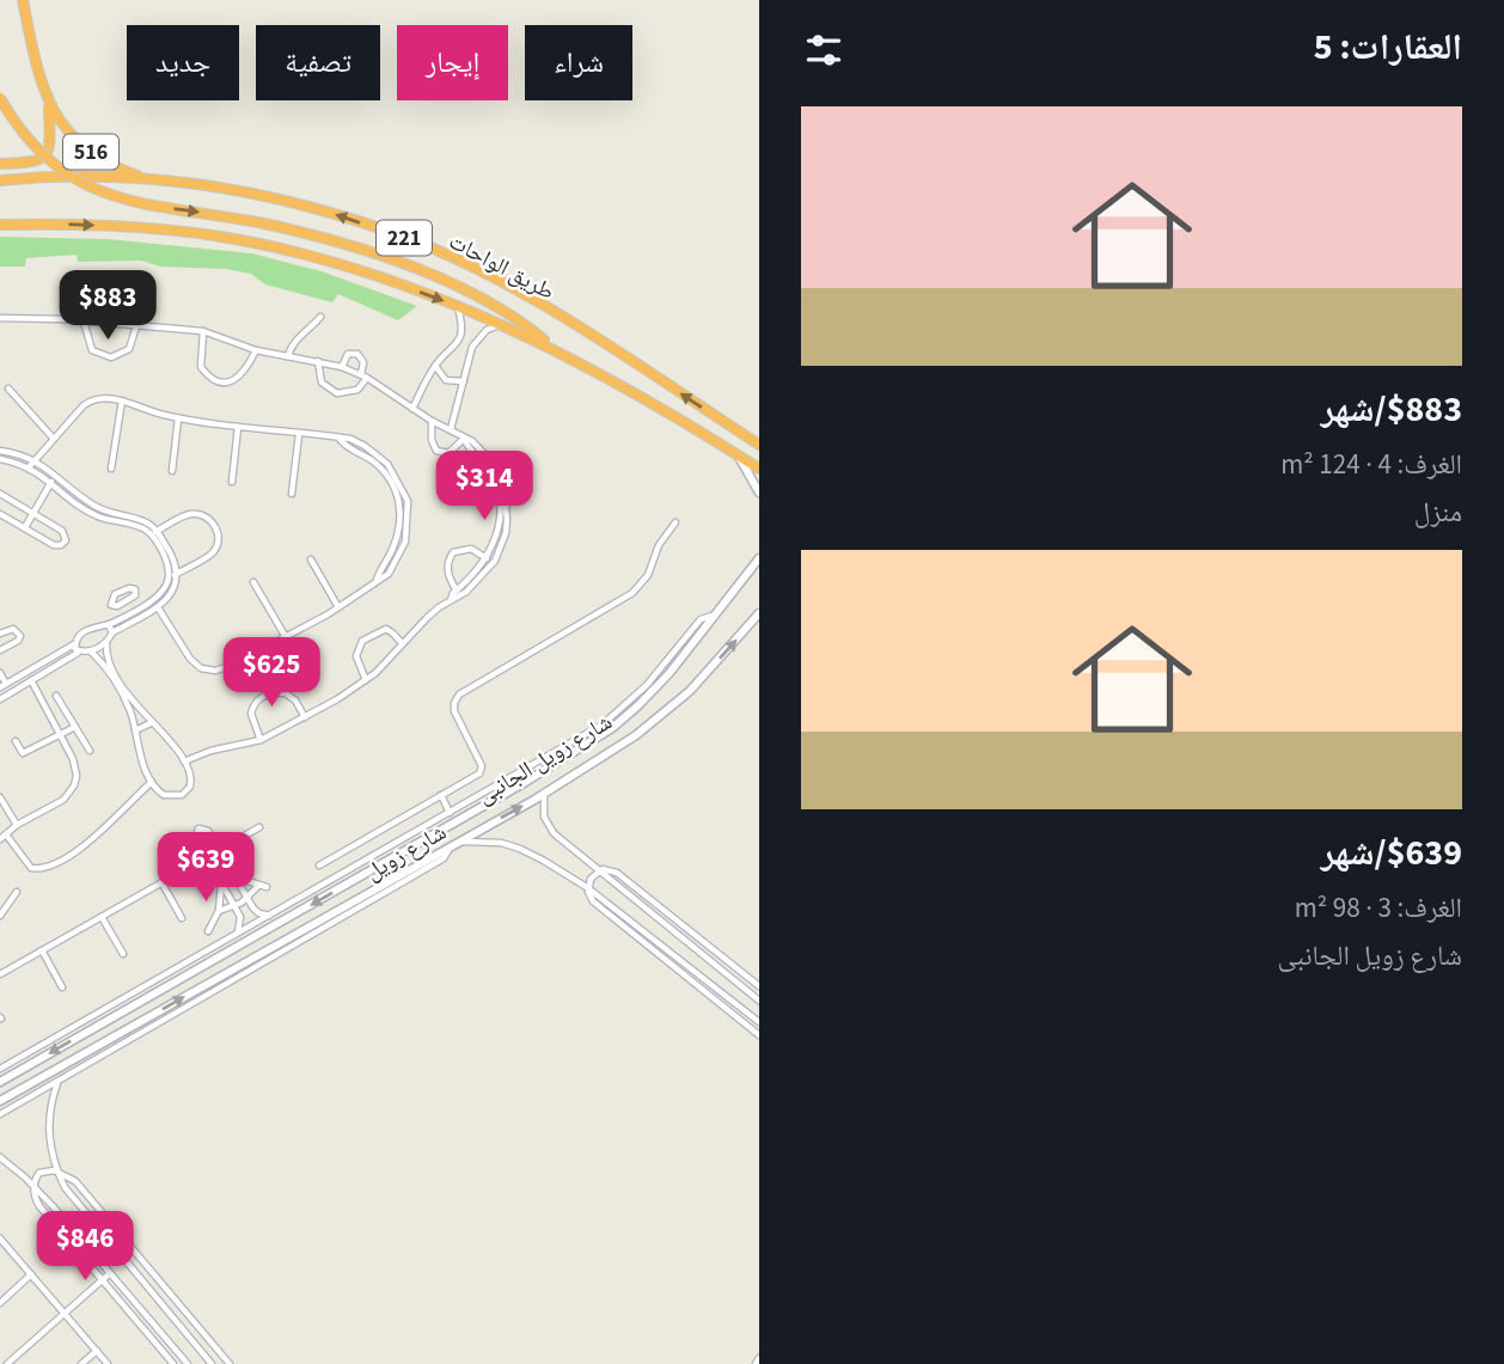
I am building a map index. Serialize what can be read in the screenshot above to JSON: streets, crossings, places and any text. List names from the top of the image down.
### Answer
{
  "streets": {
    "highway": ["516", "221", "طريق الواحات"],
    "main road": ["شارع زويل"],
    "street": ["شارع زويل الجانبى"]
  },
  "crossings": [
    ["516", "طريق الواحات"],
    ["شارع زويل الجانبى", "شارع زويل"]
  ],
  "page": {
    "heading": "العقارات: 5",
    "chip": [
      "شراء",
      "إيجار",
      "تصفية",
      "جديد"
    ],
    "list": [
      {
        "name": "$883/شهر",
        "note": "الغرف: 4 · 124 m² · منزل"
      },
      {
        "name": "$639/شهر",
        "note": "الغرف: 3 · 98 m² · شارع زويل الجانبى"
      }
    ],
    "price": [
      "$883",
      "$314",
      "$625",
      "$639",
      "$846"
    ]
  }
}
